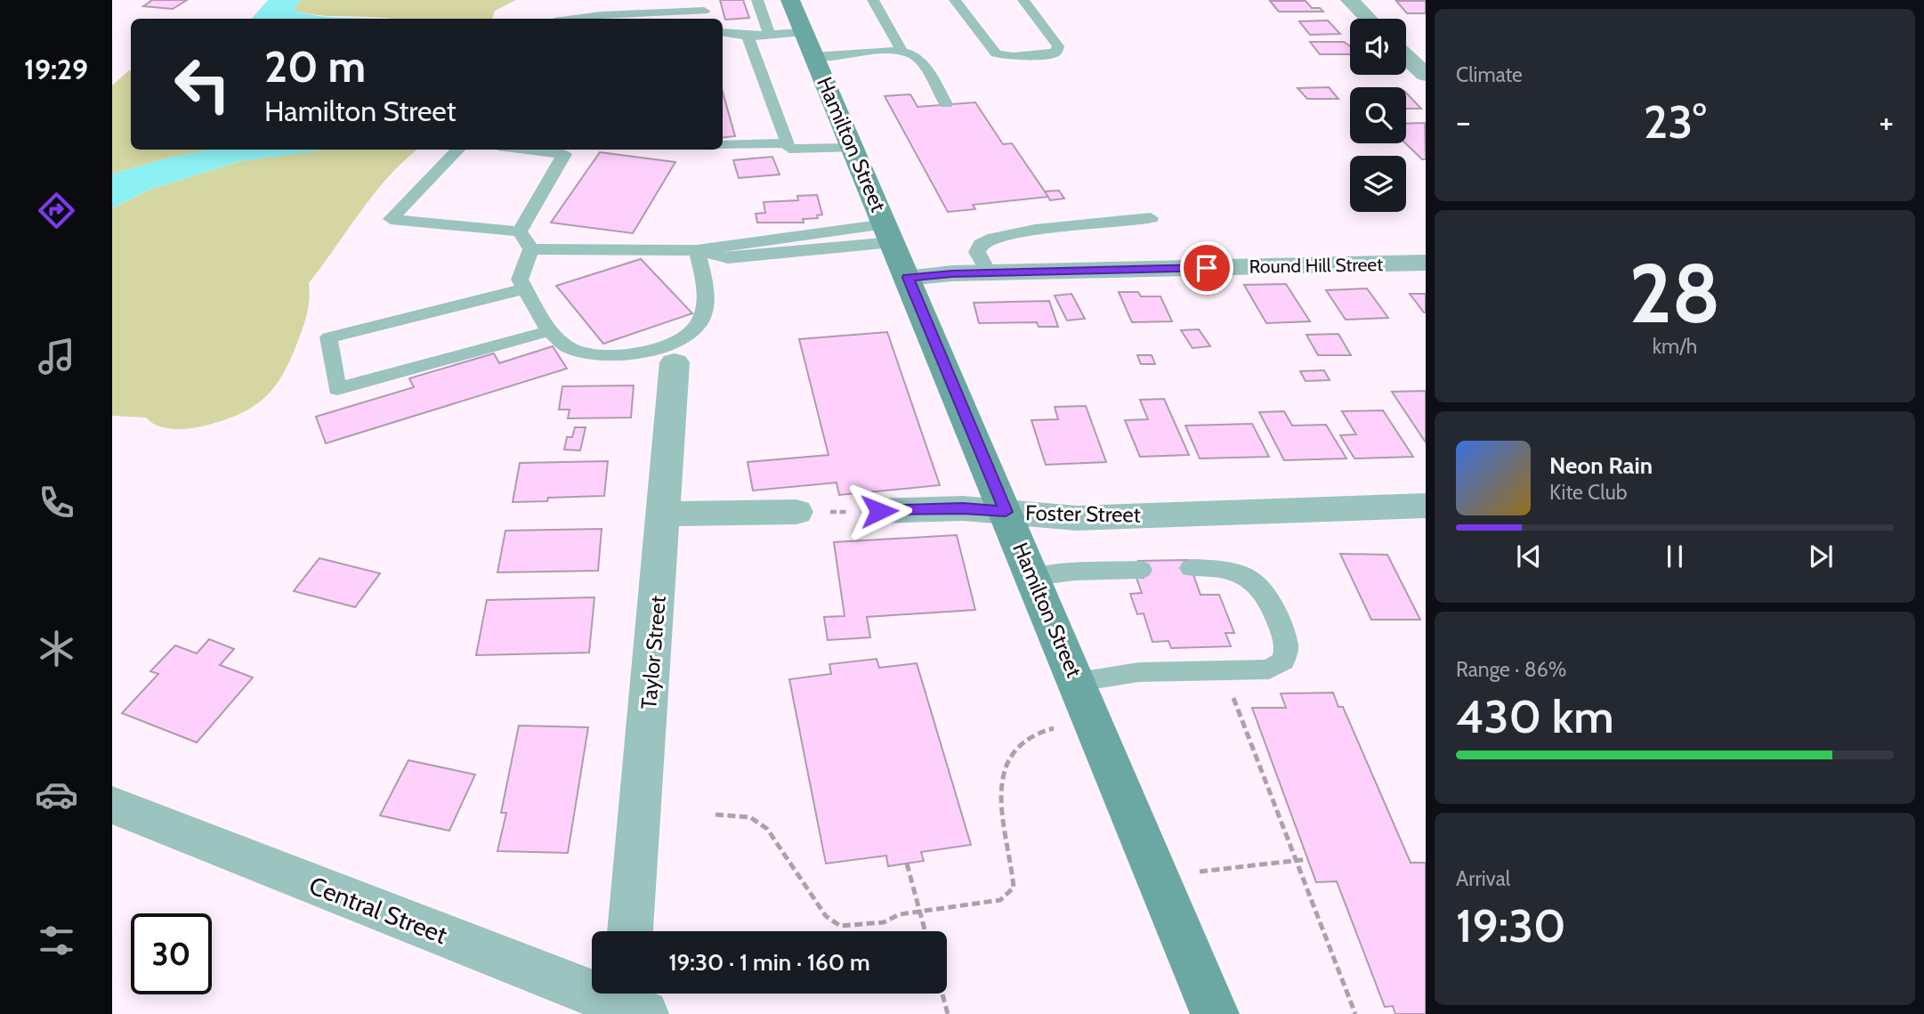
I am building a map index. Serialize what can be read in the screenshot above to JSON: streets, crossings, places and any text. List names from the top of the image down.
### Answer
{
  "streets": {
    "main road": ["Hamilton Street"],
    "street": [
      "Round Hill Street",
      "Foster Street",
      "Taylor Street",
      "Central Street"
    ]
  },
  "crossings": [
    ["Hamilton Street", "Round Hill Street"],
    ["Hamilton Street", "Foster Street"]
  ],
  "page": {
    "tabs": "19:29",
    "tile": [
      "Climate",
      ["28", "km/h"],
      ["Range · 86%", "430 km"],
      ["Arrival", "19:30"]
    ],
    "turn": ["20 m", "Hamilton Street"],
    "heat": ["−", "23°", "+"],
    "song": ["Neon Rain", "Kite Club"],
    "limit": "30",
    "trip": "19:30 · 1 min · 160 m"
  }
}
